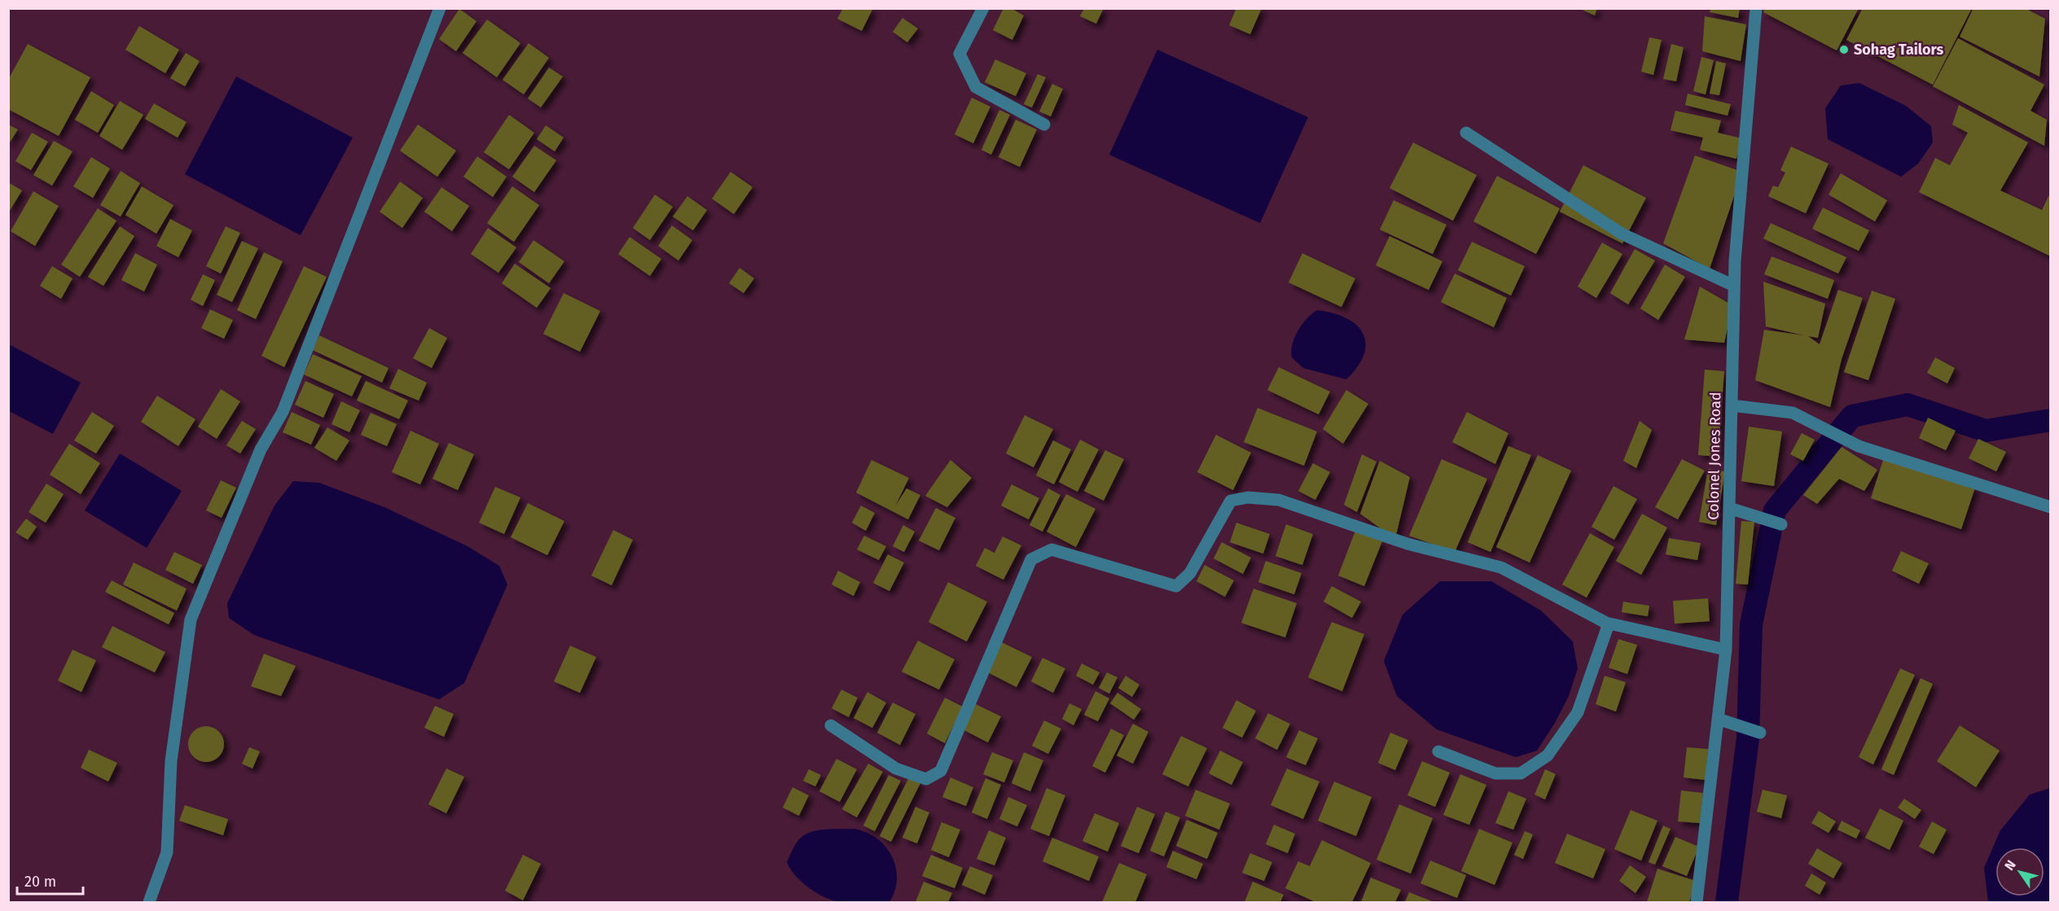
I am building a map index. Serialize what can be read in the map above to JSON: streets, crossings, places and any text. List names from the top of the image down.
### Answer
{
  "streets": {
    "street": ["Colonel Jones Road"]
  },
  "places": ["Sohag Tailors"],
  "scale_bar": "20 m",
  "north": "top left"
}
